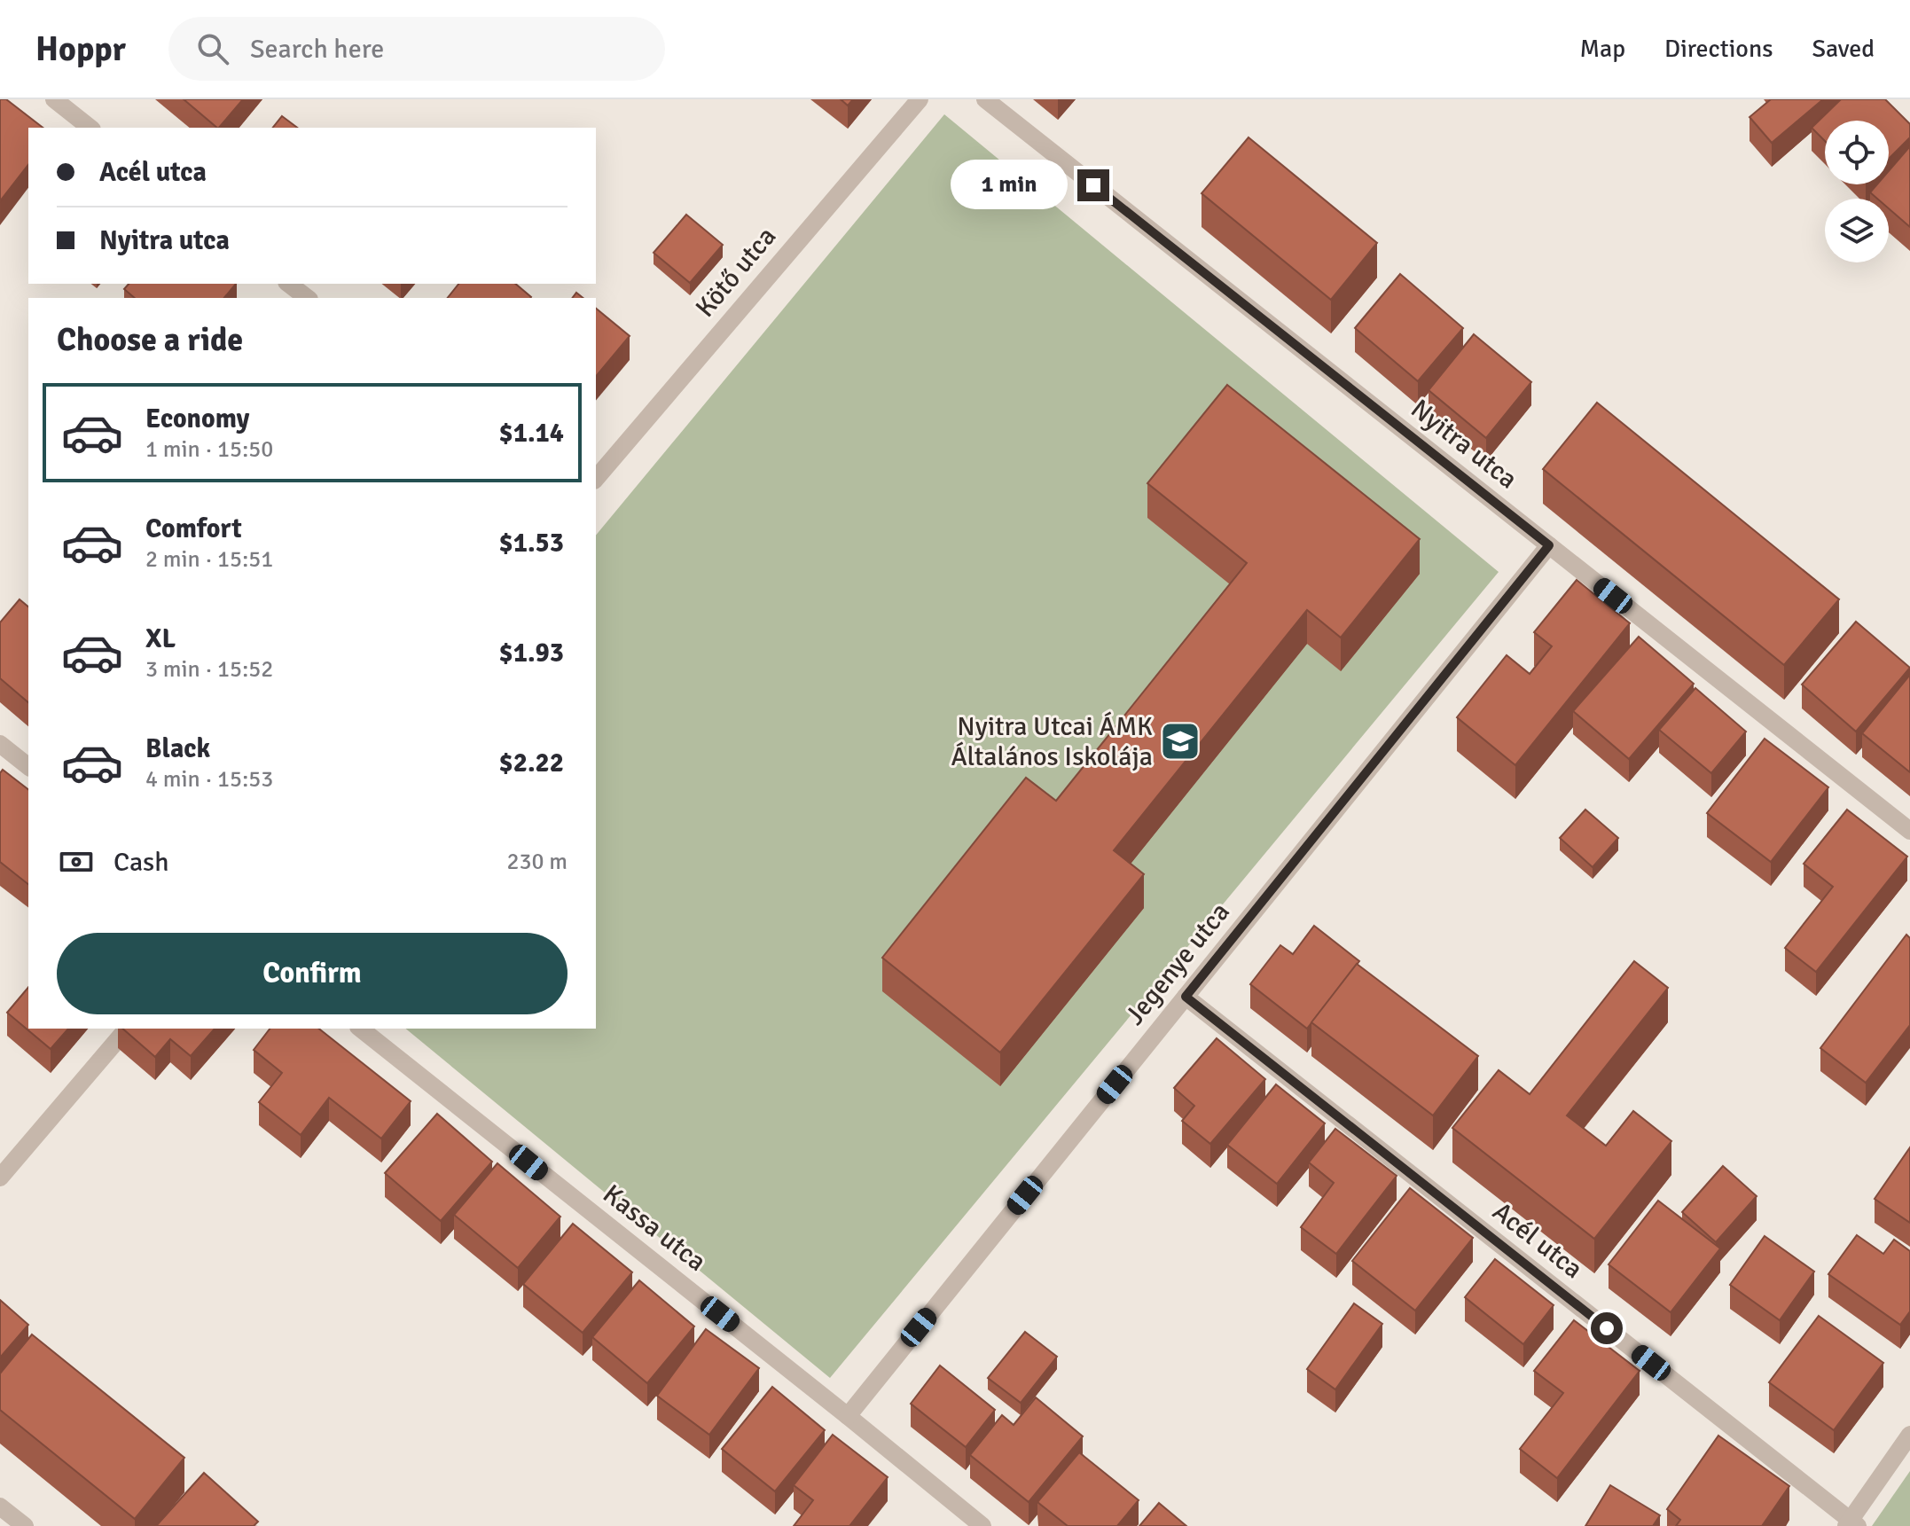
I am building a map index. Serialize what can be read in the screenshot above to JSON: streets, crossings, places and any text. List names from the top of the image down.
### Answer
{
  "streets": {
    "street": [
      "Kötő utca",
      "Nyitra utca",
      "Jegenye utca",
      "Kassa utca",
      "Acél utca"
    ]
  },
  "crossings": [
    ["Nyitra utca", "Jegenye utca"],
    ["Jegenye utca", "Kassa utca"],
    ["Jegenye utca", "Acél utca"]
  ],
  "places": {
    "school or university": ["Nyitra Utcai ÁMK Általános Iskolája"]
  },
  "page": {
    "header": "Hoppr",
    "search": "Search here",
    "nav": ["Map", "Directions", "Saved"],
    "banner": ["Acél utca", "Nyitra utca"],
    "bubble": "1 min",
    "heading": "Choose a ride",
    "list": [
      {
        "name": "Economy",
        "note": "1 min · 15:50",
        "value": "$1.14"
      },
      {
        "name": "Comfort",
        "note": "2 min · 15:51",
        "value": "$1.53"
      },
      {
        "name": "XL",
        "note": "3 min · 15:52",
        "value": "$1.93"
      },
      {
        "name": "Black",
        "note": "4 min · 15:53",
        "value": "$2.22"
      }
    ],
    "pay": ["Cash", "230 m"],
    "buttons": "Confirm"
  }
}
